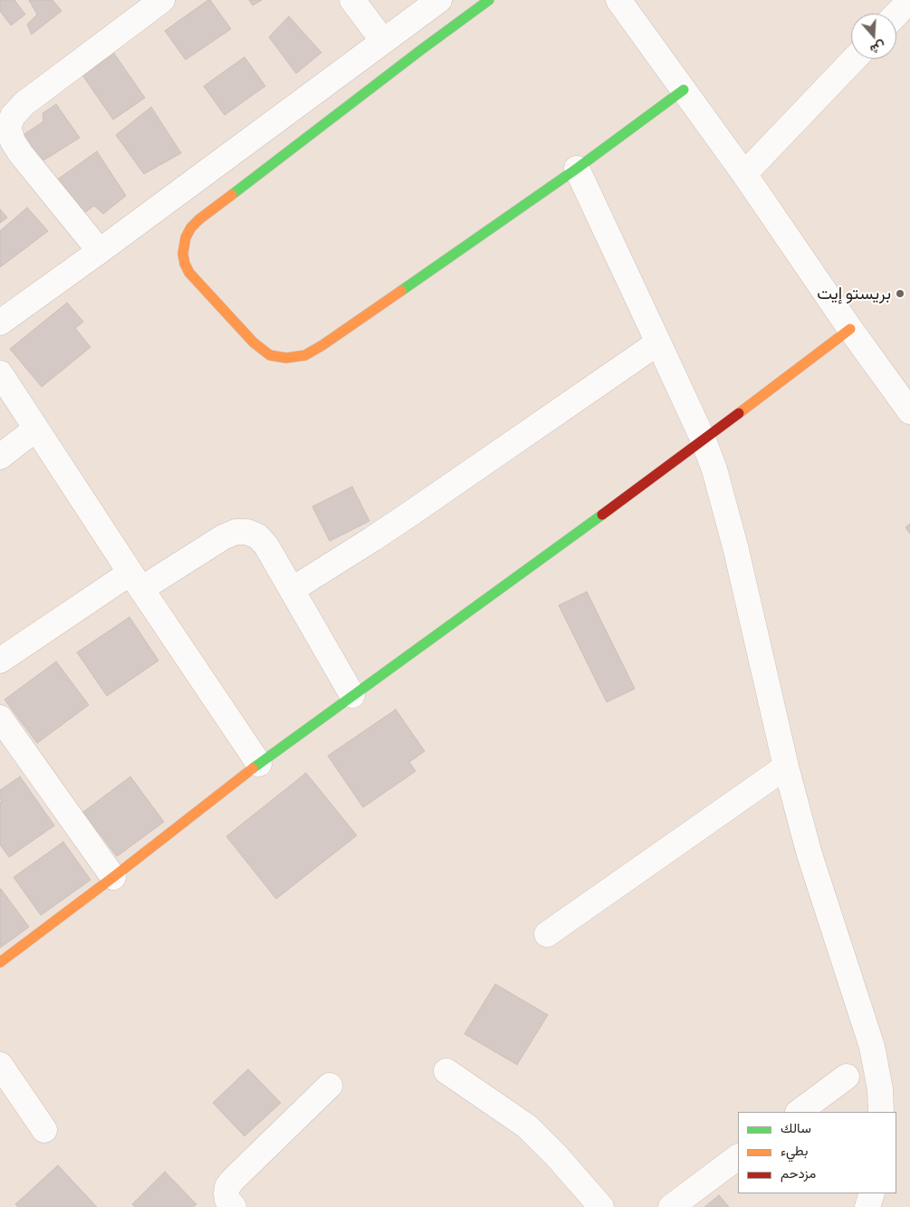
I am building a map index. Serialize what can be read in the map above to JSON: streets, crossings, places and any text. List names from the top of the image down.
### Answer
{
  "places": ["بريستو إيت"],
  "legend": ["سالك", "بطيء", "مزدحم"],
  "north": "bottom"
}
